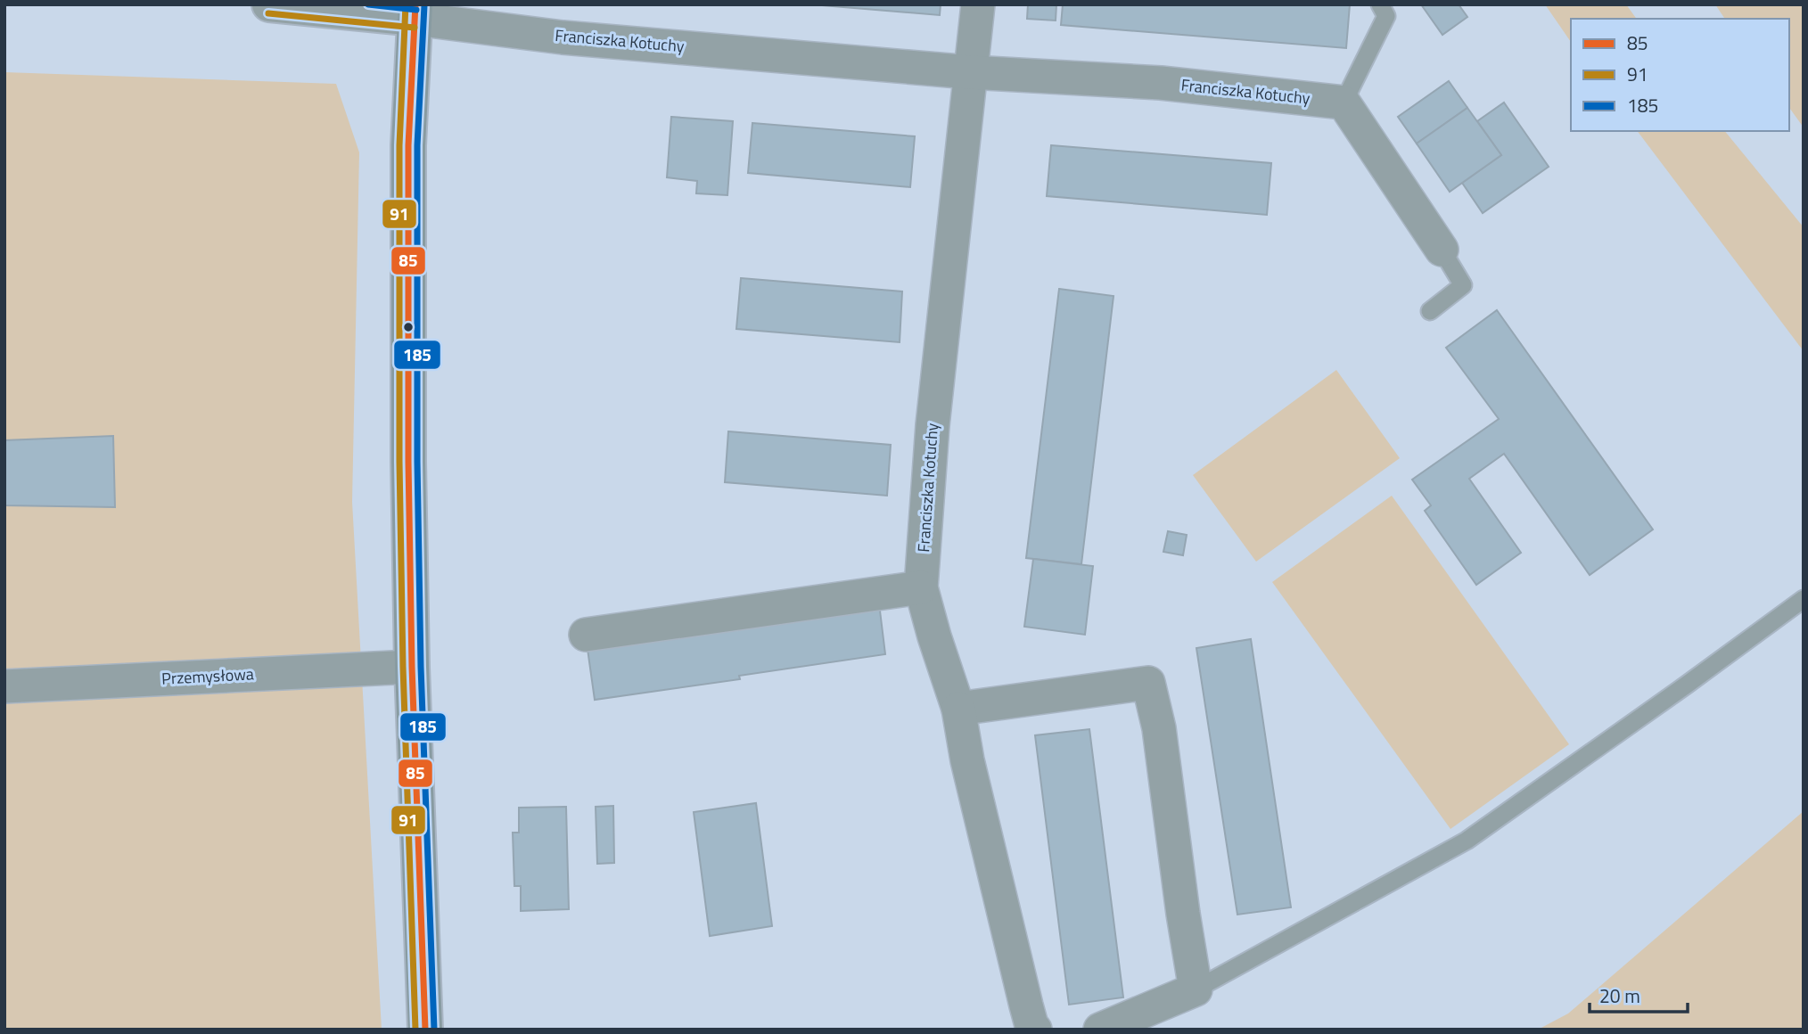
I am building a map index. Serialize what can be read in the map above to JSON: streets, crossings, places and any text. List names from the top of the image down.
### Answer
{
  "streets": {
    "street": ["Franciszka Kotuchy", "Przemysłowa"]
  },
  "lines": ["transit line 85", "transit line 91", "transit line 185"],
  "legend": ["85", "91", "185"],
  "scale_bar": "20 m"
}
